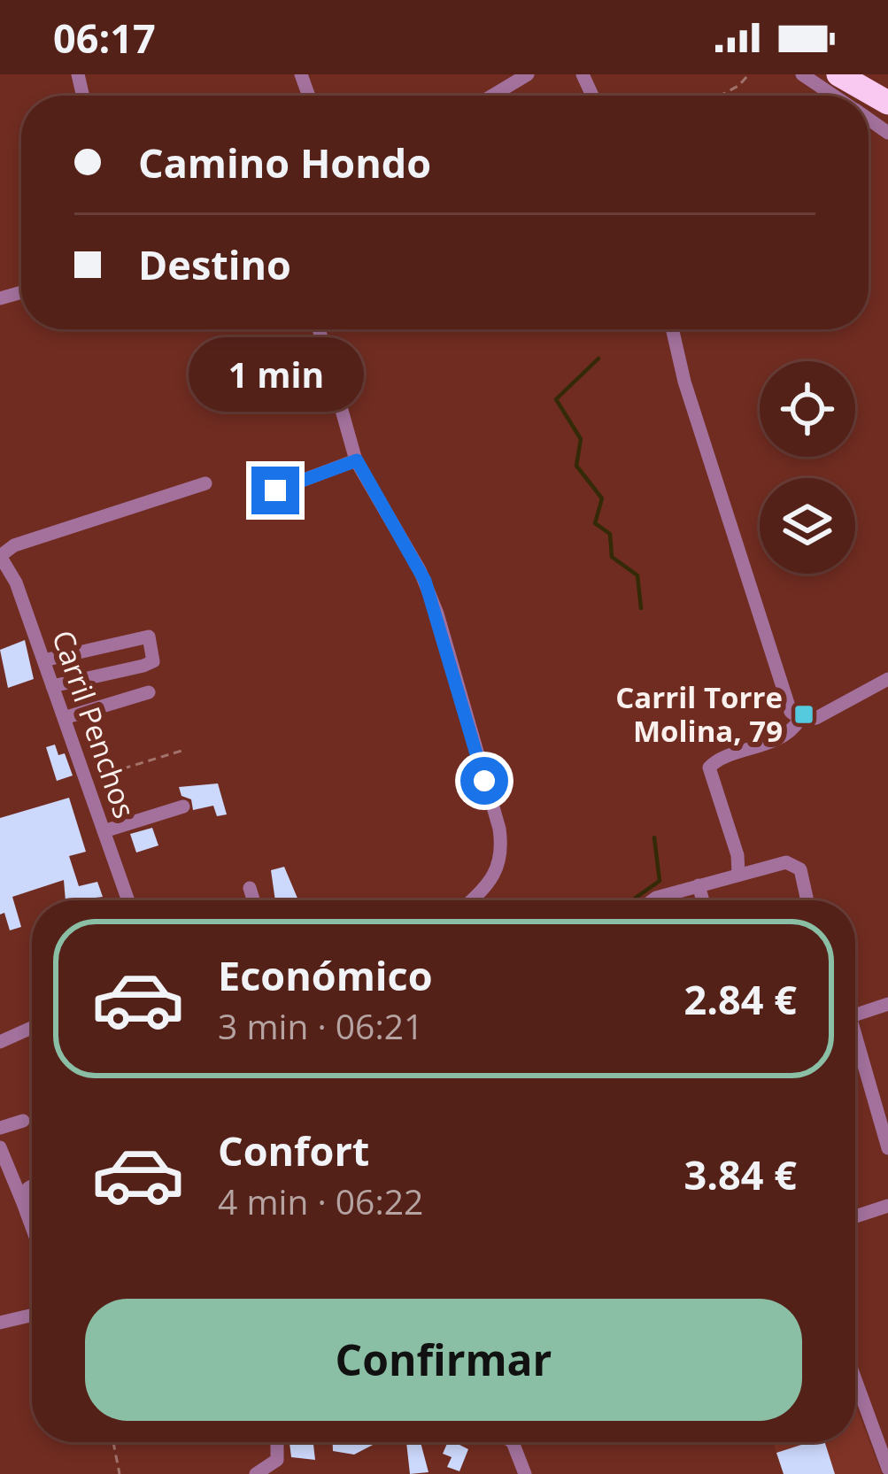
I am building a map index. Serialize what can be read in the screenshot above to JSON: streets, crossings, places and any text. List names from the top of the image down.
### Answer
{
  "streets": {
    "street": ["Carril Penchos"]
  },
  "places": {
    "transit": ["Carril Torre Molina, 79"]
  },
  "page": {
    "status": "06:17",
    "banner": ["Camino Hondo", "Destino"],
    "bubble": "1 min",
    "list": [
      {
        "name": "Económico",
        "note": "3 min · 06:21",
        "value": "2.84 €"
      },
      {
        "name": "Confort",
        "note": "4 min · 06:22",
        "value": "3.84 €"
      }
    ],
    "buttons": "Confirmar"
  }
}
